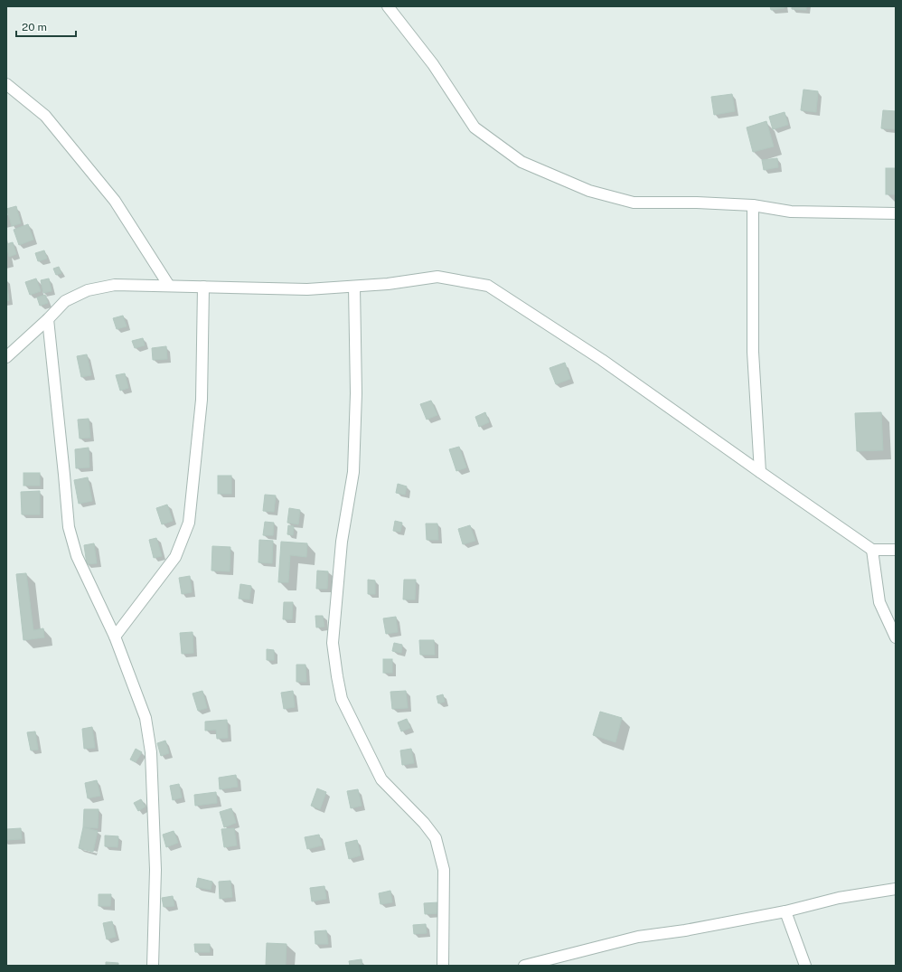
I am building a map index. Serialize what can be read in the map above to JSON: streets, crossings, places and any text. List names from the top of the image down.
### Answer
{
  "scale_bar": "20 m"
}
